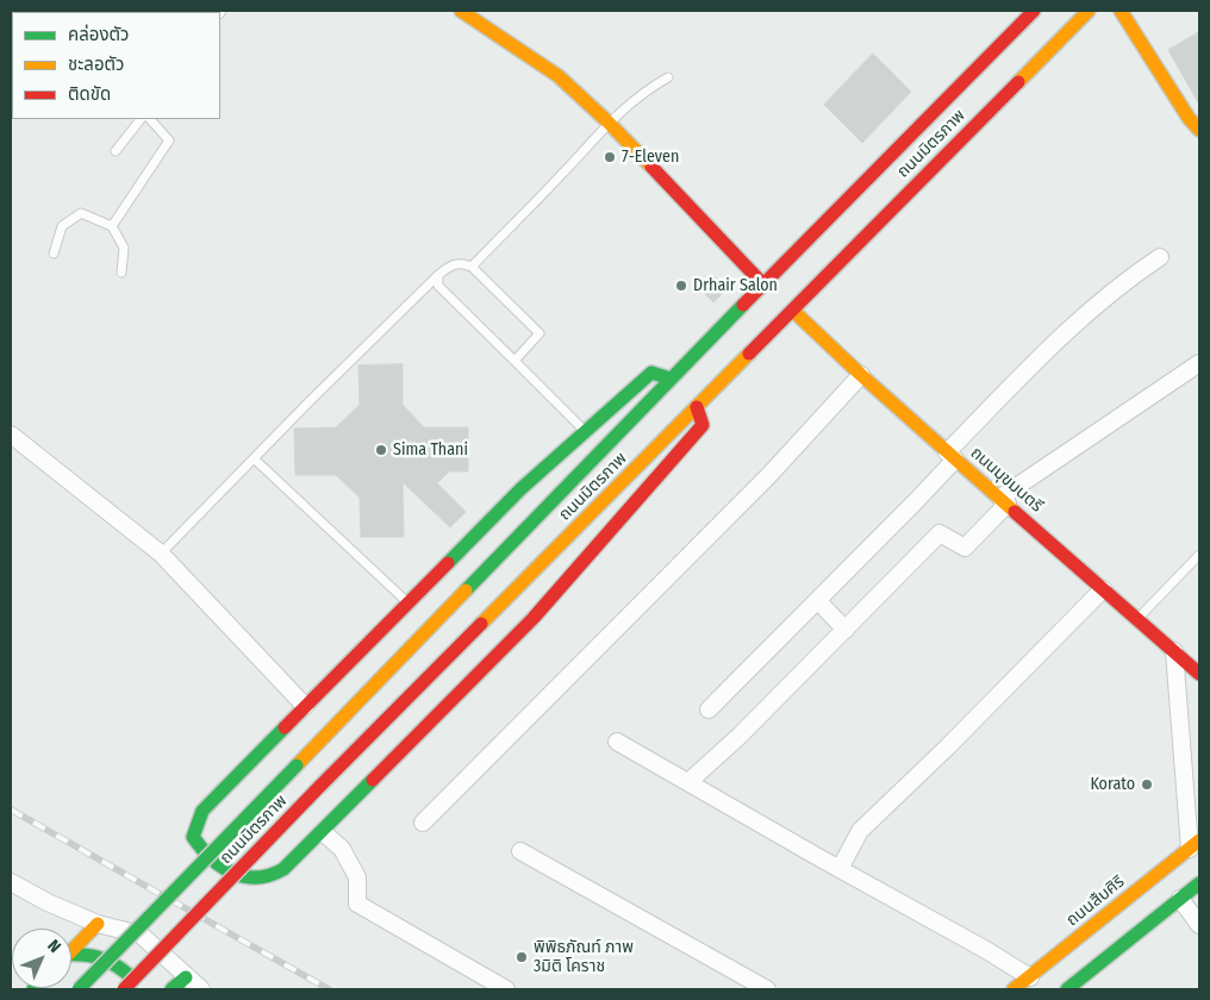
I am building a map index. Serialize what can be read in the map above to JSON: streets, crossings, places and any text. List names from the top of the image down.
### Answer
{
  "streets": {
    "main road": ["ถนนมิตรภาพ", "ถนนมุขมนตรี", "ถนนสืบศิริ"]
  },
  "crossings": [
    ["ถนนมิตรภาพ", "ถนนมุขมนตรี"]
  ],
  "places": [
    "7-Eleven",
    "Drhair Salon",
    "Sima Thani",
    "Korato",
    "พิพิธภัณท์ ภาพ 3มิติ โคราช"
  ],
  "legend": ["คล่องตัว", "ชะลอตัว", "ติดขัด"],
  "north": "top right"
}
